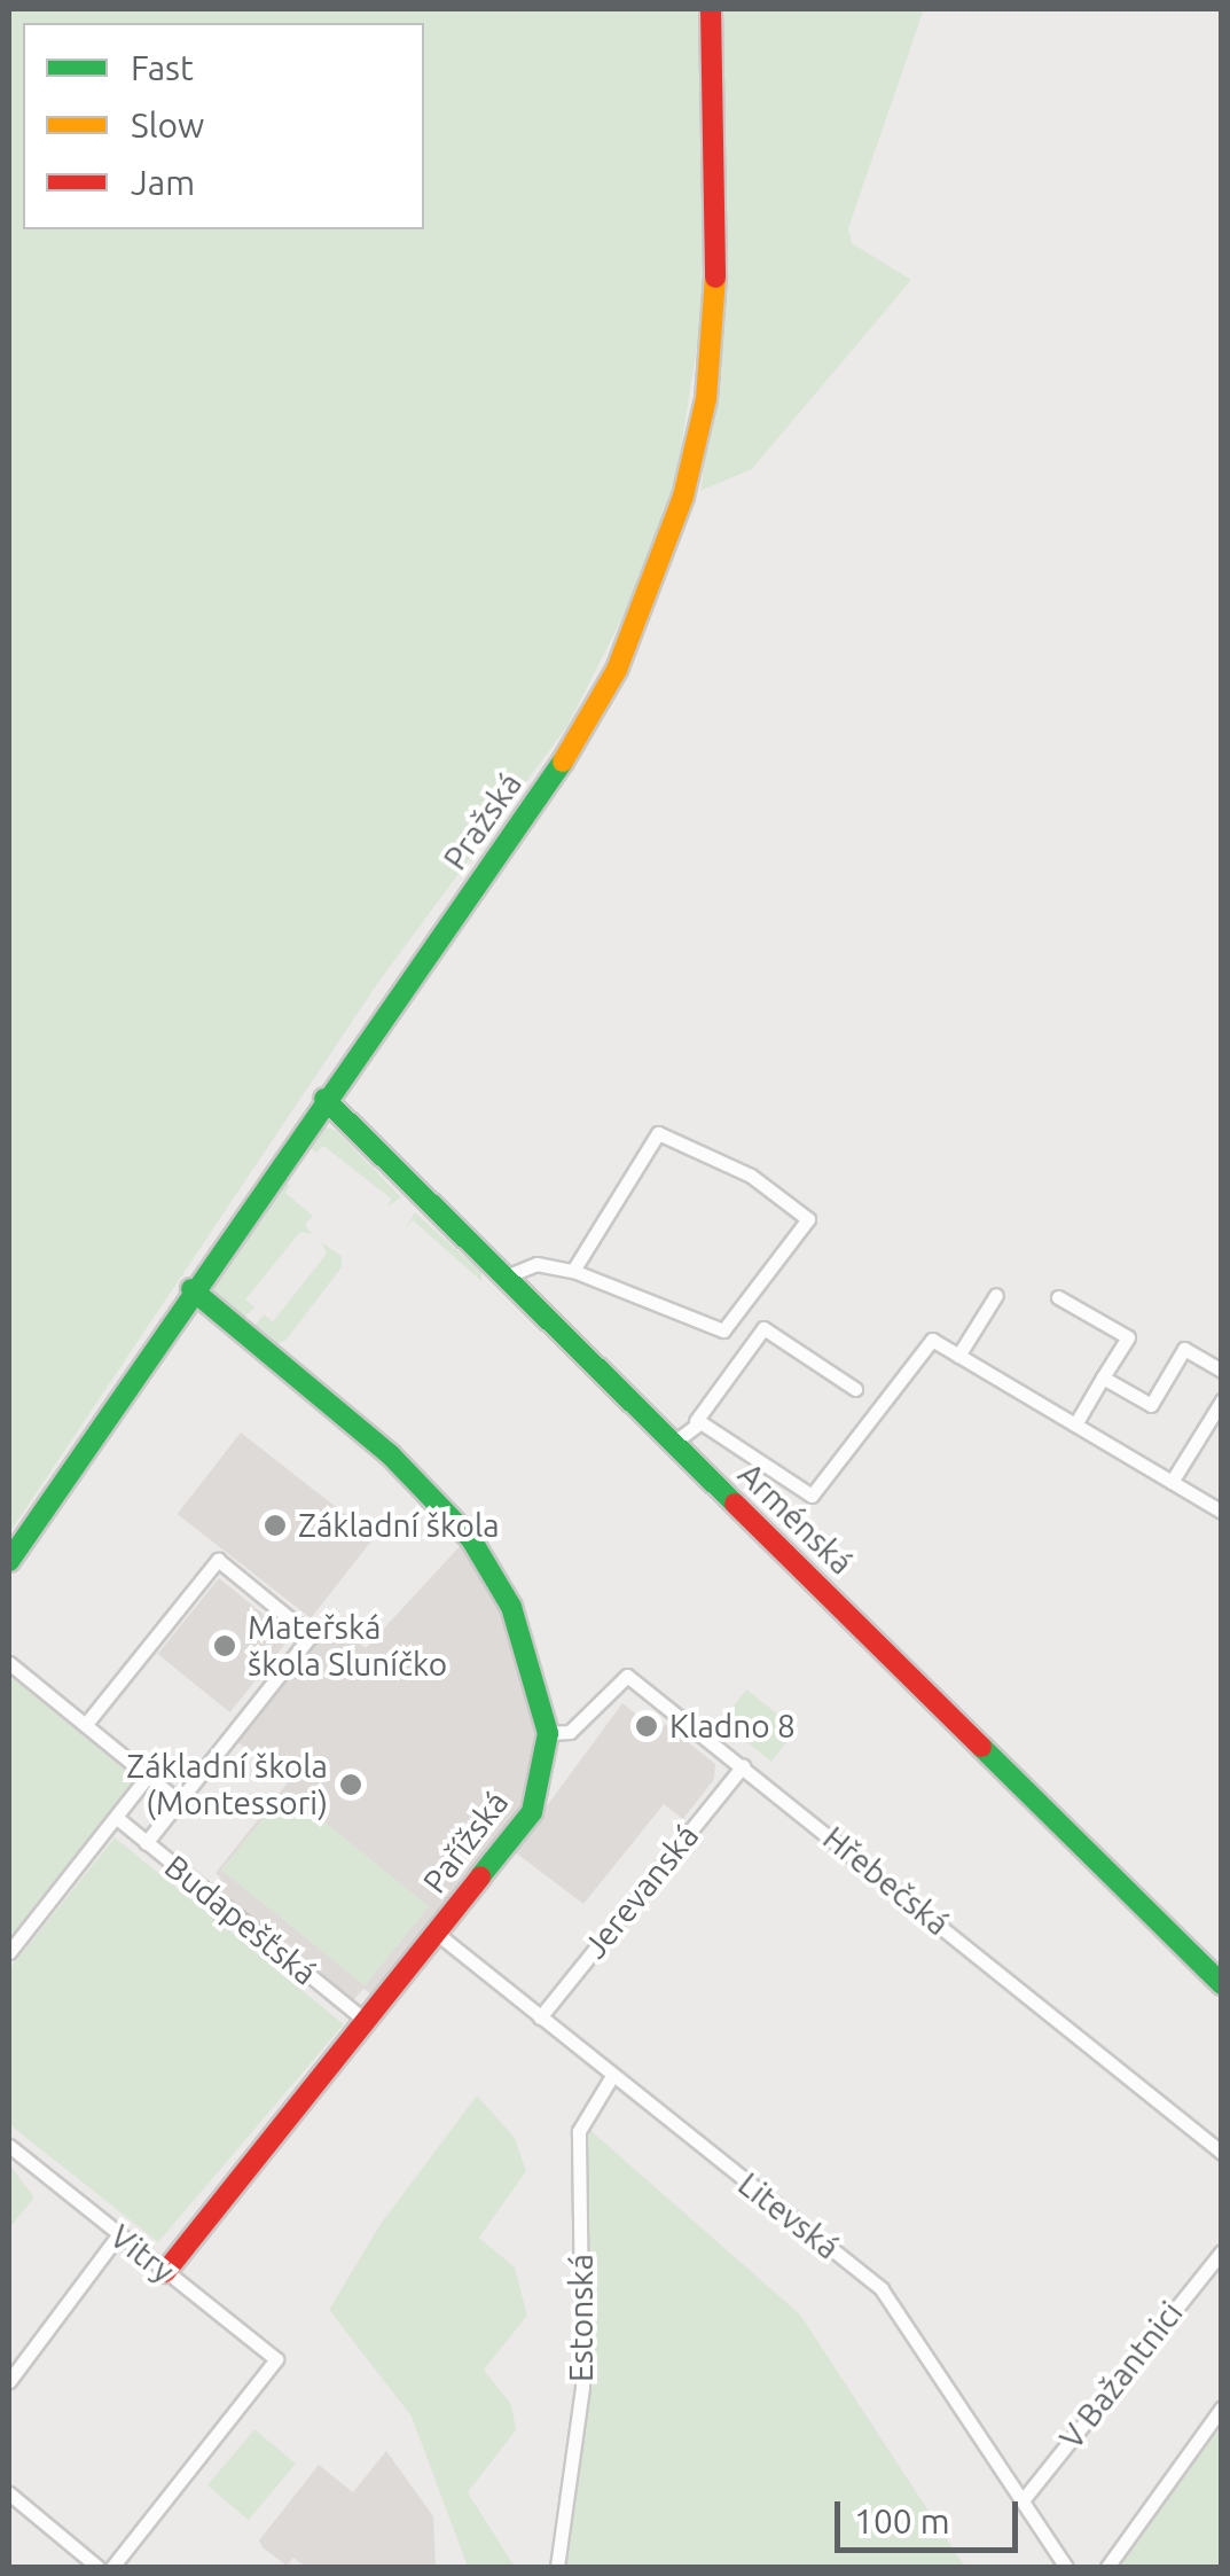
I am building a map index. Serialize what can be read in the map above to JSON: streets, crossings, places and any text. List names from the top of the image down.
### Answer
{
  "streets": {
    "street": [
      "Pražská",
      "Arménská",
      "Pařížská",
      "Hřebečská",
      "Jerevanská",
      "Budapešťská",
      "Litevská",
      "Vitry",
      "Estonská",
      "V Bažantnici"
    ]
  },
  "crossings": [
    ["Pražská", "Arménská"],
    ["Pražská", "Pařížská"],
    ["Pařížská", "Hřebečská"],
    ["Pařížská", "Budapešťská"],
    ["Pařížská", "Litevská"],
    ["Pařížská", "Vitry"],
    ["Hřebečská", "Jerevanská"],
    ["Jerevanská", "Litevská"],
    ["Litevská", "Estonská"],
    ["Litevská", "V Bažantnici"]
  ],
  "places": [
    "Základní škola",
    "Mateřská škola Sluníčko",
    "Kladno 8",
    "Základní škola (Montessori)"
  ],
  "legend": ["Fast", "Slow", "Jam"],
  "scale_bar": "100 m"
}
